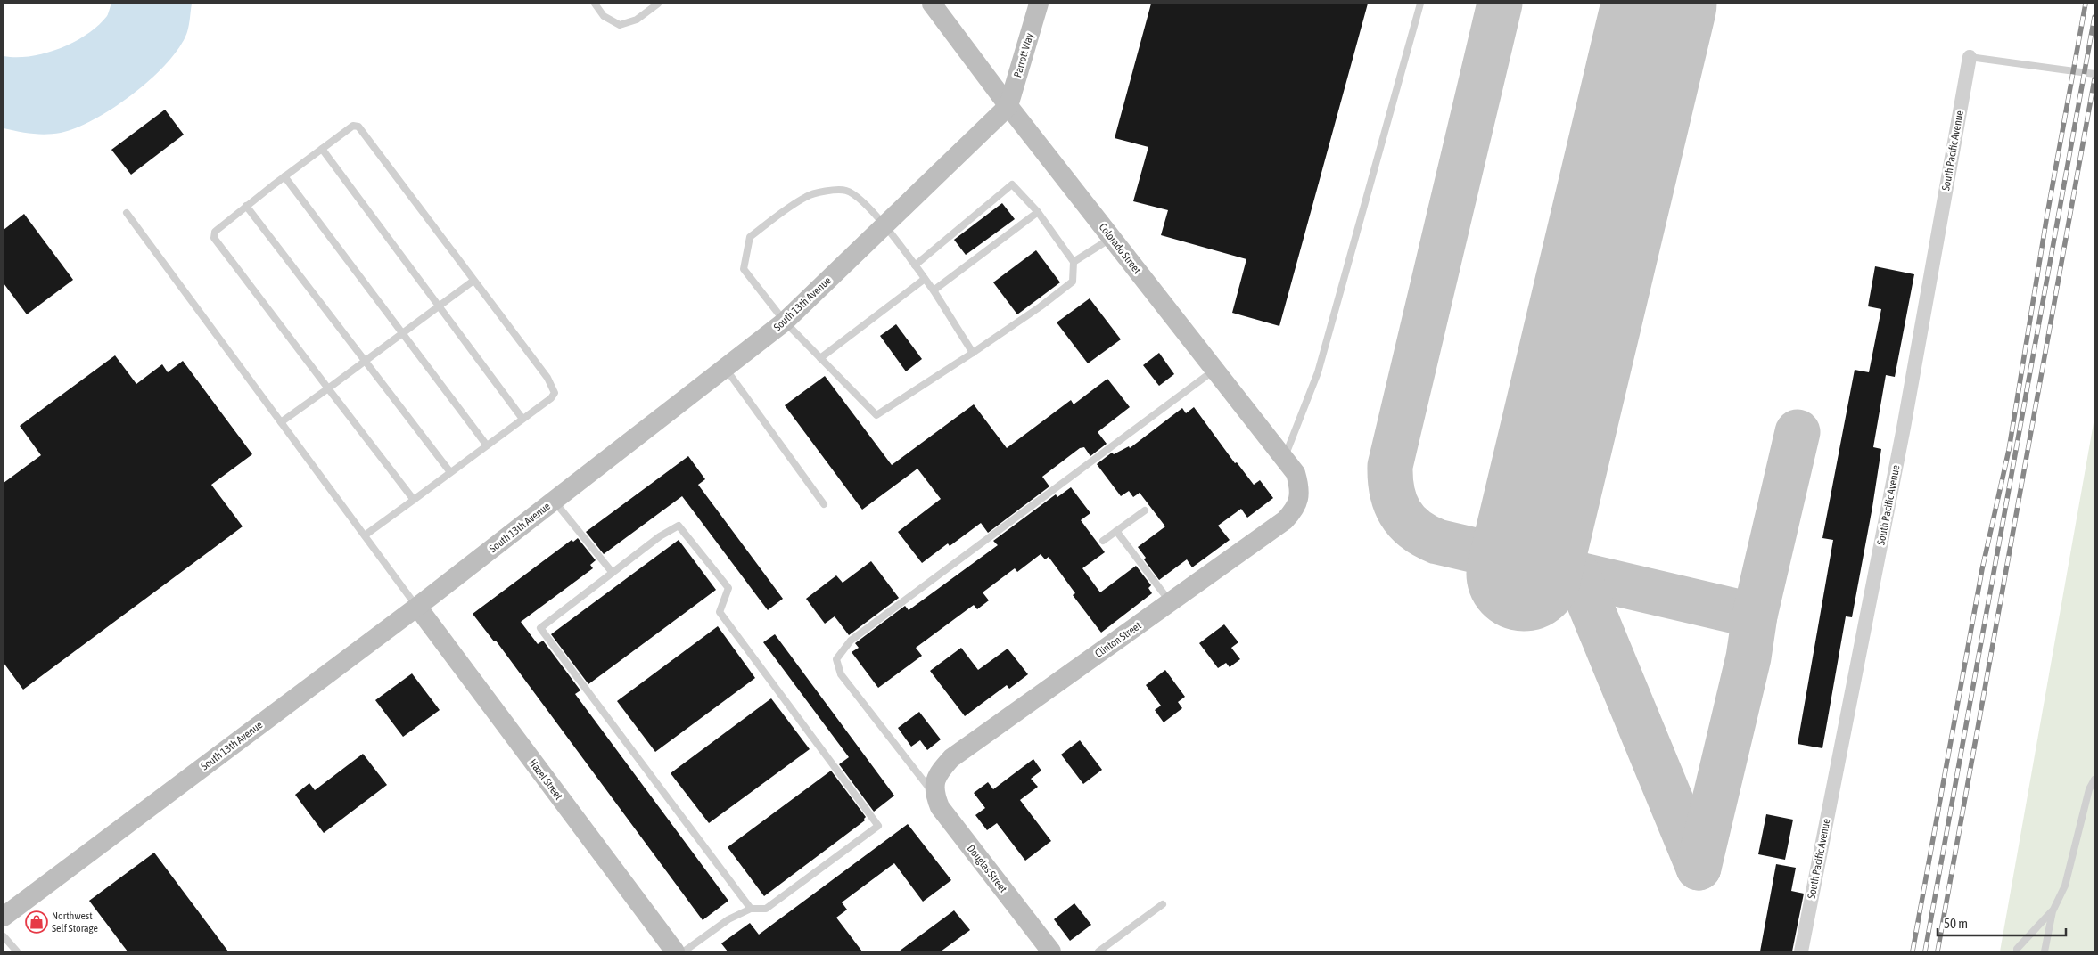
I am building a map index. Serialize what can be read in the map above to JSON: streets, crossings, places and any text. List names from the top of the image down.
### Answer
{
  "streets": {
    "street": [
      "Parrott Way",
      "South Pacific Avenue",
      "Colorado Street",
      "South 13th Avenue",
      "Clinton Street",
      "Hazel Street",
      "Douglas Street"
    ]
  },
  "crossings": [
    ["Parrott Way", "Colorado Street"],
    ["Parrott Way", "South 13th Avenue"],
    ["Colorado Street", "South 13th Avenue"],
    ["Colorado Street", "Clinton Street"],
    ["South 13th Avenue", "Hazel Street"],
    ["Clinton Street", "Douglas Street"]
  ],
  "places": {
    "shop": ["Northwest Self Storage"]
  },
  "scale_bar": "50 m"
}
